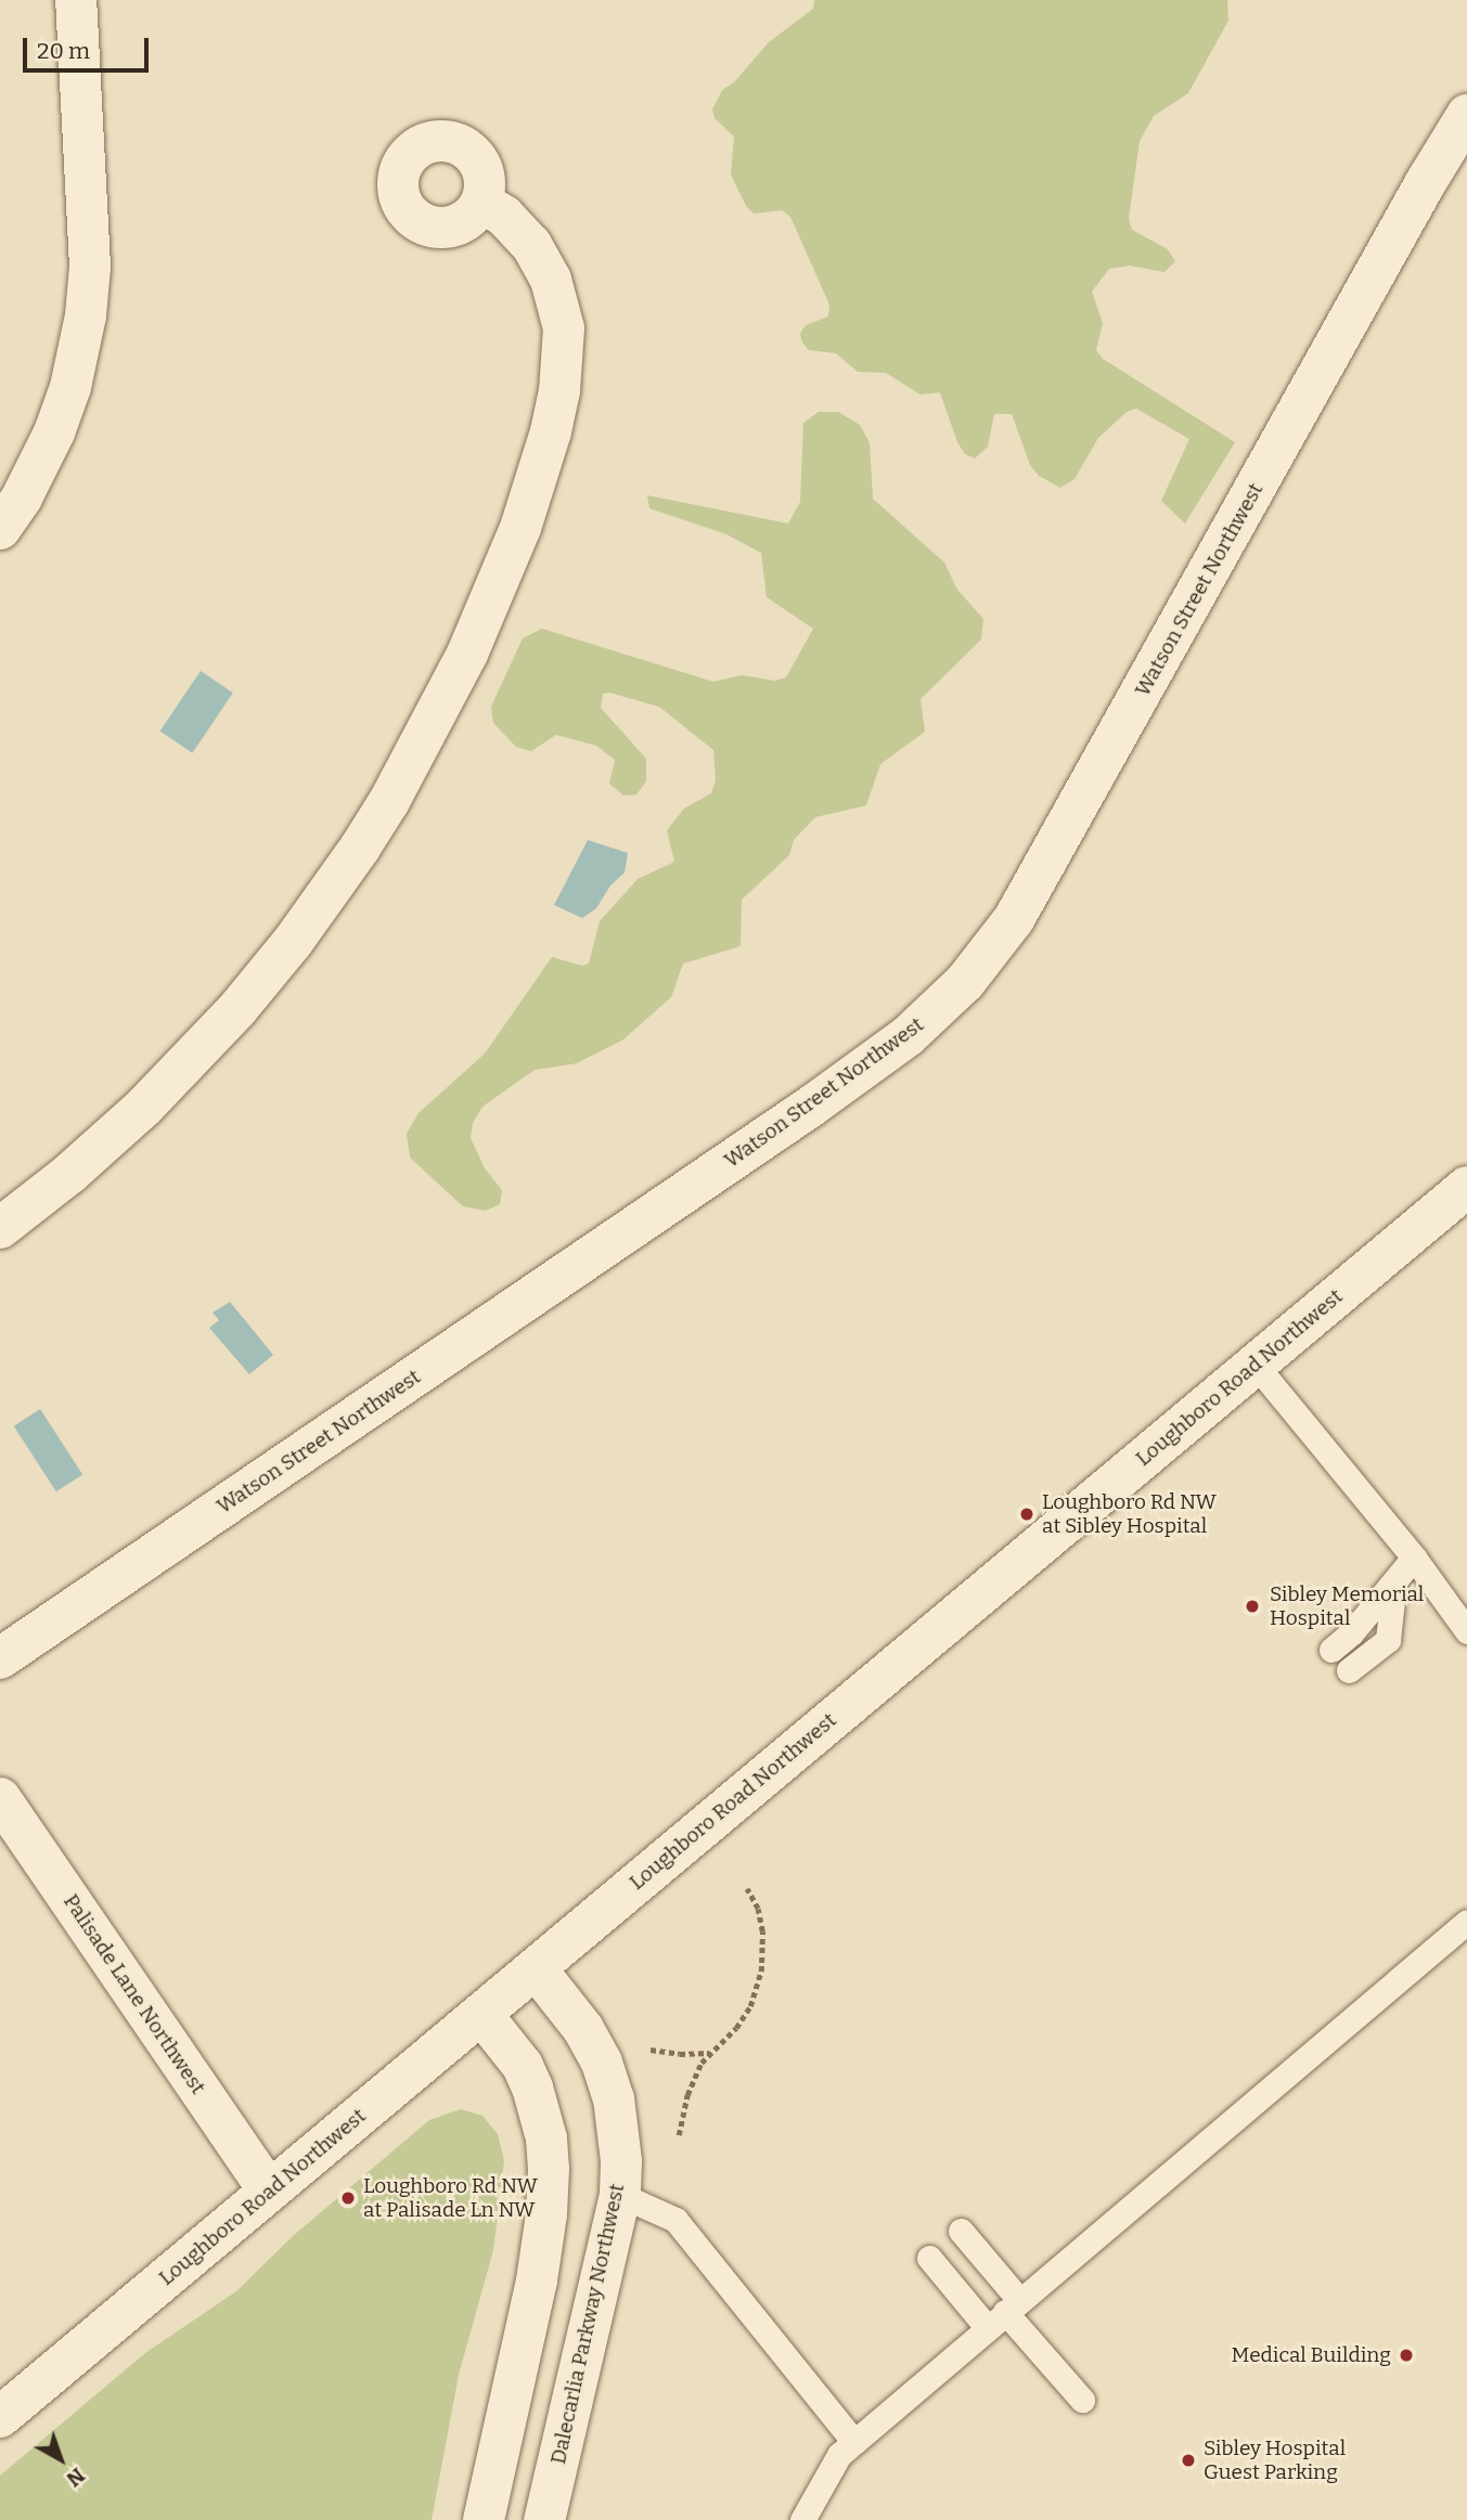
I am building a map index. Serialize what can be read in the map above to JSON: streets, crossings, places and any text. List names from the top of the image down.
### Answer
{
  "streets": {
    "street": [
      "Watson Street Northwest",
      "Loughboro Road Northwest",
      "Palisade Lane Northwest",
      "Dalecarlia Parkway Northwest"
    ]
  },
  "crossings": [
    ["Loughboro Road Northwest", "Palisade Lane Northwest"],
    ["Loughboro Road Northwest", "Dalecarlia Parkway Northwest"]
  ],
  "places": [
    "Loughboro Rd NW at Sibley Hospital",
    "Sibley Memorial Hospital",
    "Loughboro Rd NW at Palisade Ln NW",
    "Medical Building",
    "Sibley Hospital Guest Parking"
  ],
  "scale_bar": "20 m",
  "north": "bottom right"
}
